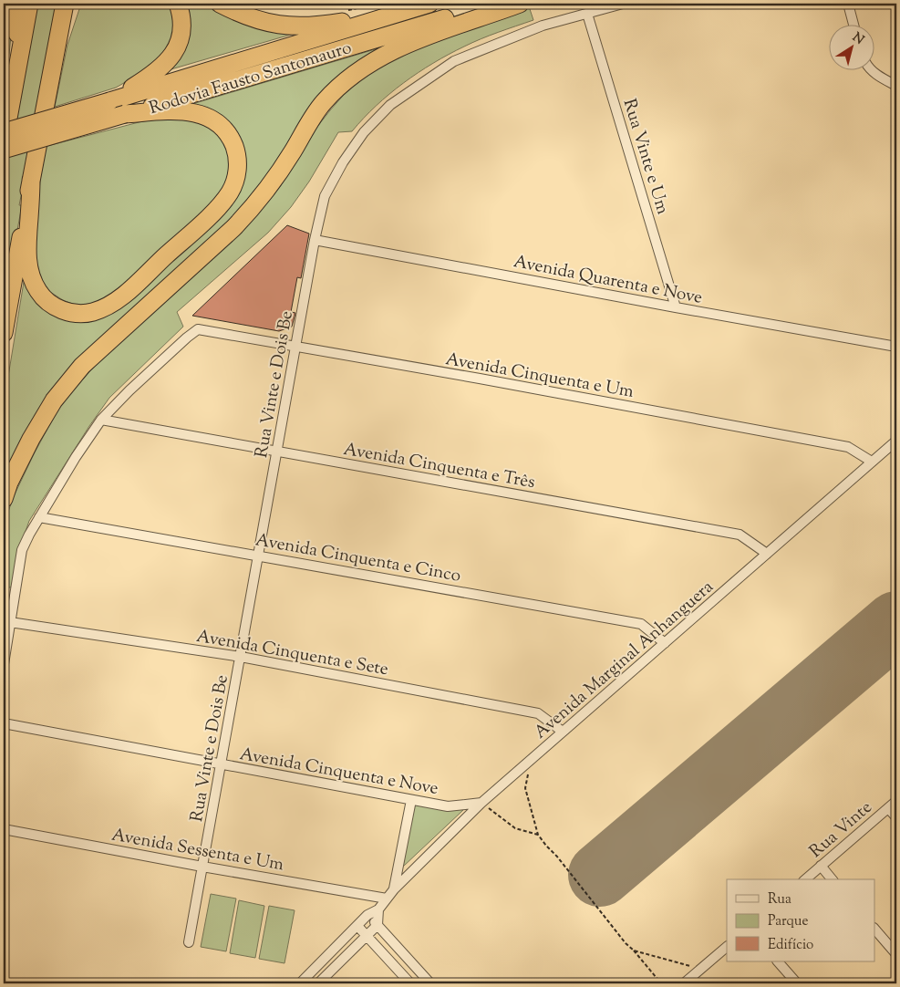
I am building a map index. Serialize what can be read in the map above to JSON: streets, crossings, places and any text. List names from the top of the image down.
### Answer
{
  "streets": {
    "highway": ["Rodovia Fausto Santomauro"],
    "street": [
      "Rua Vinte e Um",
      "Avenida Quarenta e Nove",
      "Avenida Cinquenta e Um",
      "Rua Vinte e Dois Be",
      "Avenida Cinquenta e Três",
      "Avenida Cinquenta e Cinco",
      "Avenida Cinquenta e Sete",
      "Avenida Marginal Anhanguera",
      "Avenida Cinquenta e Nove",
      "Rua Vinte",
      "Avenida Sessenta e Um"
    ]
  },
  "crossings": [
    ["Rua Vinte e Um", "Avenida Quarenta e Nove"],
    ["Rua Vinte e Um", "Rua Vinte e Dois Be"],
    ["Avenida Quarenta e Nove", "Rua Vinte e Dois Be"],
    ["Avenida Cinquenta e Um", "Rua Vinte e Dois Be"],
    ["Avenida Cinquenta e Um", "Avenida Cinquenta e Três"],
    ["Avenida Cinquenta e Um", "Avenida Marginal Anhanguera"],
    ["Rua Vinte e Dois Be", "Avenida Cinquenta e Três"],
    ["Rua Vinte e Dois Be", "Avenida Cinquenta e Cinco"],
    ["Rua Vinte e Dois Be", "Avenida Cinquenta e Sete"],
    ["Rua Vinte e Dois Be", "Avenida Cinquenta e Nove"],
    ["Rua Vinte e Dois Be", "Avenida Sessenta e Um"],
    ["Avenida Cinquenta e Três", "Avenida Marginal Anhanguera"],
    ["Avenida Cinquenta e Cinco", "Avenida Marginal Anhanguera"],
    ["Avenida Cinquenta e Sete", "Avenida Marginal Anhanguera"],
    ["Avenida Marginal Anhanguera", "Avenida Cinquenta e Nove"],
    ["Avenida Marginal Anhanguera", "Avenida Sessenta e Um"]
  ],
  "legend": ["Rua", "Parque", "Edifício"],
  "north": "top right"
}
